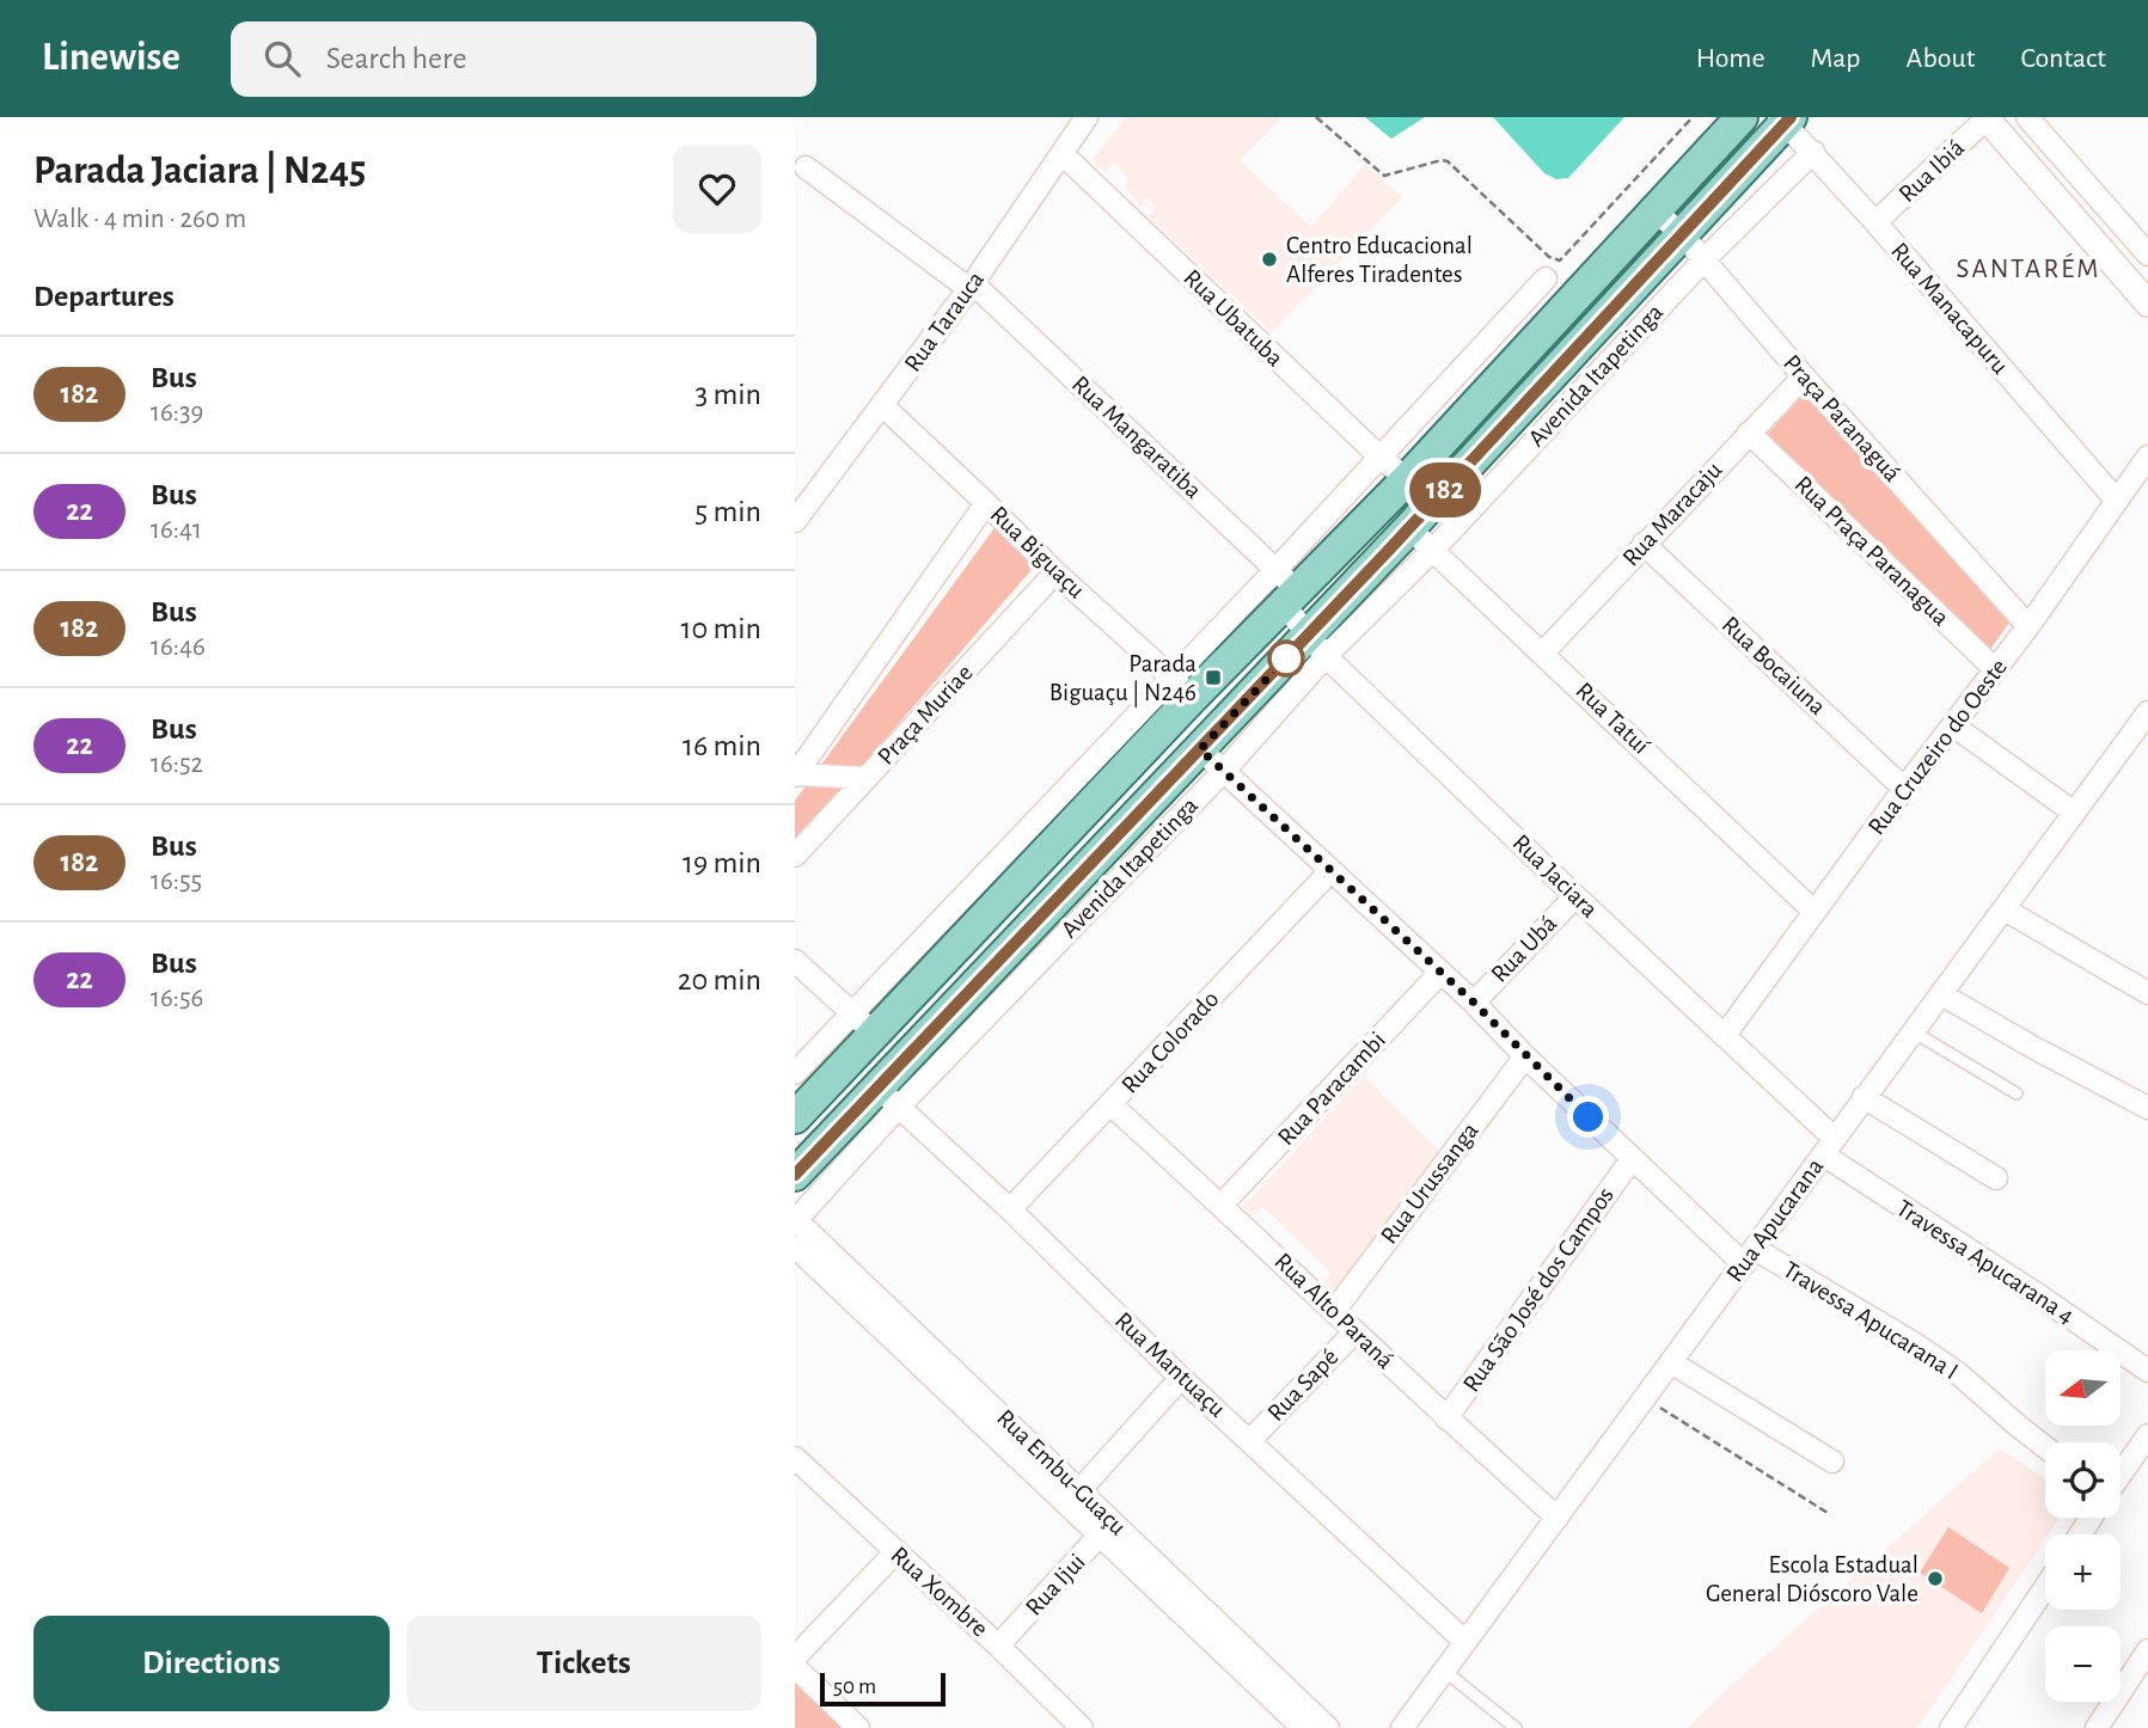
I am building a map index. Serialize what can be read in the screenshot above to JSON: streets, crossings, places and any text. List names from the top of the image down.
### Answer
{
  "streets": {
    "main road": ["Avenida Itapetinga"],
    "street": [
      "Rua Ibiá",
      "Rua Manacapuru",
      "Rua Ubatuba",
      "Rua Tarauca",
      "Praça Paranaguá",
      "Rua Mangaratiba",
      "Rua Maracaju",
      "Rua Praça Paranagua",
      "Rua Biguaçu",
      "Rua Bocaiuna",
      "Praça Muriae",
      "Rua Tatuí",
      "Rua Cruzeiro do Oeste",
      "Rua Jaciara",
      "Rua Ubá",
      "Rua Colorado",
      "Rua Paracambi",
      "Rua Urussanga",
      "Rua Apucarana",
      "Travessa Apucarana 4",
      "Rua São José dos Campos",
      "Rua Alto Paraná",
      "Travessa Apucarana I",
      "Rua Mantuaçu",
      "Rua Sapé",
      "Rua Embu-Guaçu",
      "Rua Ijui",
      "Rua Xombre"
    ]
  },
  "crossings": [
    ["Rua Ibiá", "Rua Manacapuru"],
    ["Rua Manacapuru", "Avenida Itapetinga"],
    ["Rua Manacapuru", "Rua Cruzeiro do Oeste"],
    ["Rua Ubatuba", "Rua Tarauca"],
    ["Rua Tarauca", "Rua Mangaratiba"],
    ["Rua Tarauca", "Rua Biguaçu"],
    ["Avenida Itapetinga", "Praça Paranaguá"],
    ["Avenida Itapetinga", "Rua Tatuí"],
    ["Avenida Itapetinga", "Rua Jaciara"],
    ["Avenida Itapetinga", "Travessa Apucarana I"],
    ["Avenida Itapetinga", "Rua Mantuaçu"],
    ["Avenida Itapetinga", "Rua Embu-Guaçu"],
    ["Praça Paranaguá", "Rua Maracaju"],
    ["Praça Paranaguá", "Rua Cruzeiro do Oeste"],
    ["Rua Mangaratiba", "Rua Jaciara"],
    ["Rua Maracaju", "Rua Praça Paranagua"],
    ["Rua Maracaju", "Rua Bocaiuna"],
    ["Rua Maracaju", "Rua Tatuí"],
    ["Rua Praça Paranagua", "Rua Cruzeiro do Oeste"],
    ["Rua Biguaçu", "Praça Muriae"],
    ["Rua Bocaiuna", "Rua Cruzeiro do Oeste"],
    ["Rua Tatuí", "Rua Cruzeiro do Oeste"],
    ["Rua Cruzeiro do Oeste", "Rua Jaciara"],
    ["Rua Jaciara", "Rua Ubá"],
    ["Rua Jaciara", "Rua Apucarana"],
    ["Rua Jaciara", "Travessa Apucarana 4"],
    ["Rua Ubá", "Travessa Apucarana I"],
    ["Rua Colorado", "Rua Alto Paraná"],
    ["Rua Colorado", "Travessa Apucarana I"],
    ["Rua Colorado", "Rua Mantuaçu"],
    ["Rua Paracambi", "Rua Alto Paraná"],
    ["Rua Paracambi", "Travessa Apucarana I"],
    ["Rua Urussanga", "Rua Alto Paraná"],
    ["Rua Urussanga", "Travessa Apucarana I"],
    ["Rua Apucarana", "Travessa Apucarana 4"],
    ["Rua Apucarana", "Rua Alto Paraná"],
    ["Rua Apucarana", "Travessa Apucarana I"],
    ["Rua Apucarana", "Rua Mantuaçu"],
    ["Rua São José dos Campos", "Rua Alto Paraná"],
    ["Rua São José dos Campos", "Travessa Apucarana I"],
    ["Rua Alto Paraná", "Rua Sapé"],
    ["Rua Mantuaçu", "Rua Sapé"],
    ["Rua Embu-Guaçu", "Rua Ijui"],
    ["Rua Ijui", "Rua Xombre"]
  ],
  "districts": ["SANTARÉM"],
  "places": {
    "other": ["Centro Educacional Alferes Tiradentes", "Escola Estadual General Dióscoro Vale"],
    "transit": ["Parada Biguaçu | N246"]
  },
  "lines": ["bus line 182"],
  "scale_bar": "50 m",
  "north": "left",
  "page": {
    "header": "Linewise",
    "search": "Search here",
    "nav": [
      "Home",
      "Map",
      "About",
      "Contact"
    ],
    "heading": [
      ["Parada Jaciara | N245", "Walk · 4 min · 260 m"],
      "Departures"
    ],
    "on_map": "182",
    "list": [
      {
        "mark": "182",
        "name": "Bus",
        "note": "16:39",
        "value": "3 min"
      },
      {
        "mark": "22",
        "name": "Bus",
        "note": "16:41",
        "value": "5 min"
      },
      {
        "mark": "182",
        "name": "Bus",
        "note": "16:46",
        "value": "10 min"
      },
      {
        "mark": "22",
        "name": "Bus",
        "note": "16:52",
        "value": "16 min"
      },
      {
        "mark": "182",
        "name": "Bus",
        "note": "16:55",
        "value": "19 min"
      },
      {
        "mark": "22",
        "name": "Bus",
        "note": "16:56",
        "value": "20 min"
      }
    ],
    "map_buttons": ["+", "−"],
    "buttons": ["Directions", "Tickets"],
    "scale": "50 m"
  }
}
